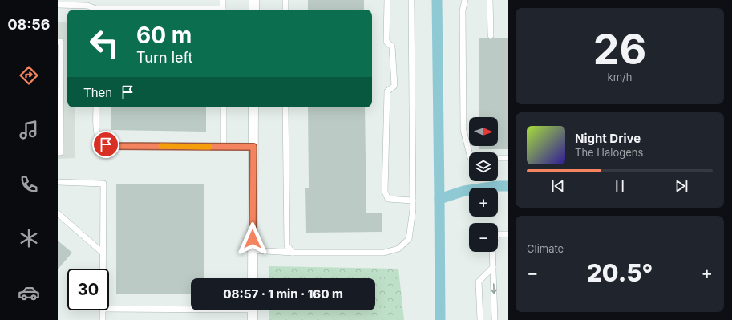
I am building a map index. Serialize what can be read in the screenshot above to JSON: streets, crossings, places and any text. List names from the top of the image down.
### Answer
{
  "north": "right",
  "page": {
    "tabs": "08:56",
    "tile": [
      ["26", "km/h"],
      "Climate"
    ],
    "turn": ["60 m", "Turn left"],
    "then": "Then",
    "map_buttons": ["+", "−"],
    "song": ["Night Drive", "The Halogens"],
    "heat": ["−", "20.5°", "+"],
    "limit": "30",
    "trip": "08:57 · 1 min · 160 m"
  }
}
